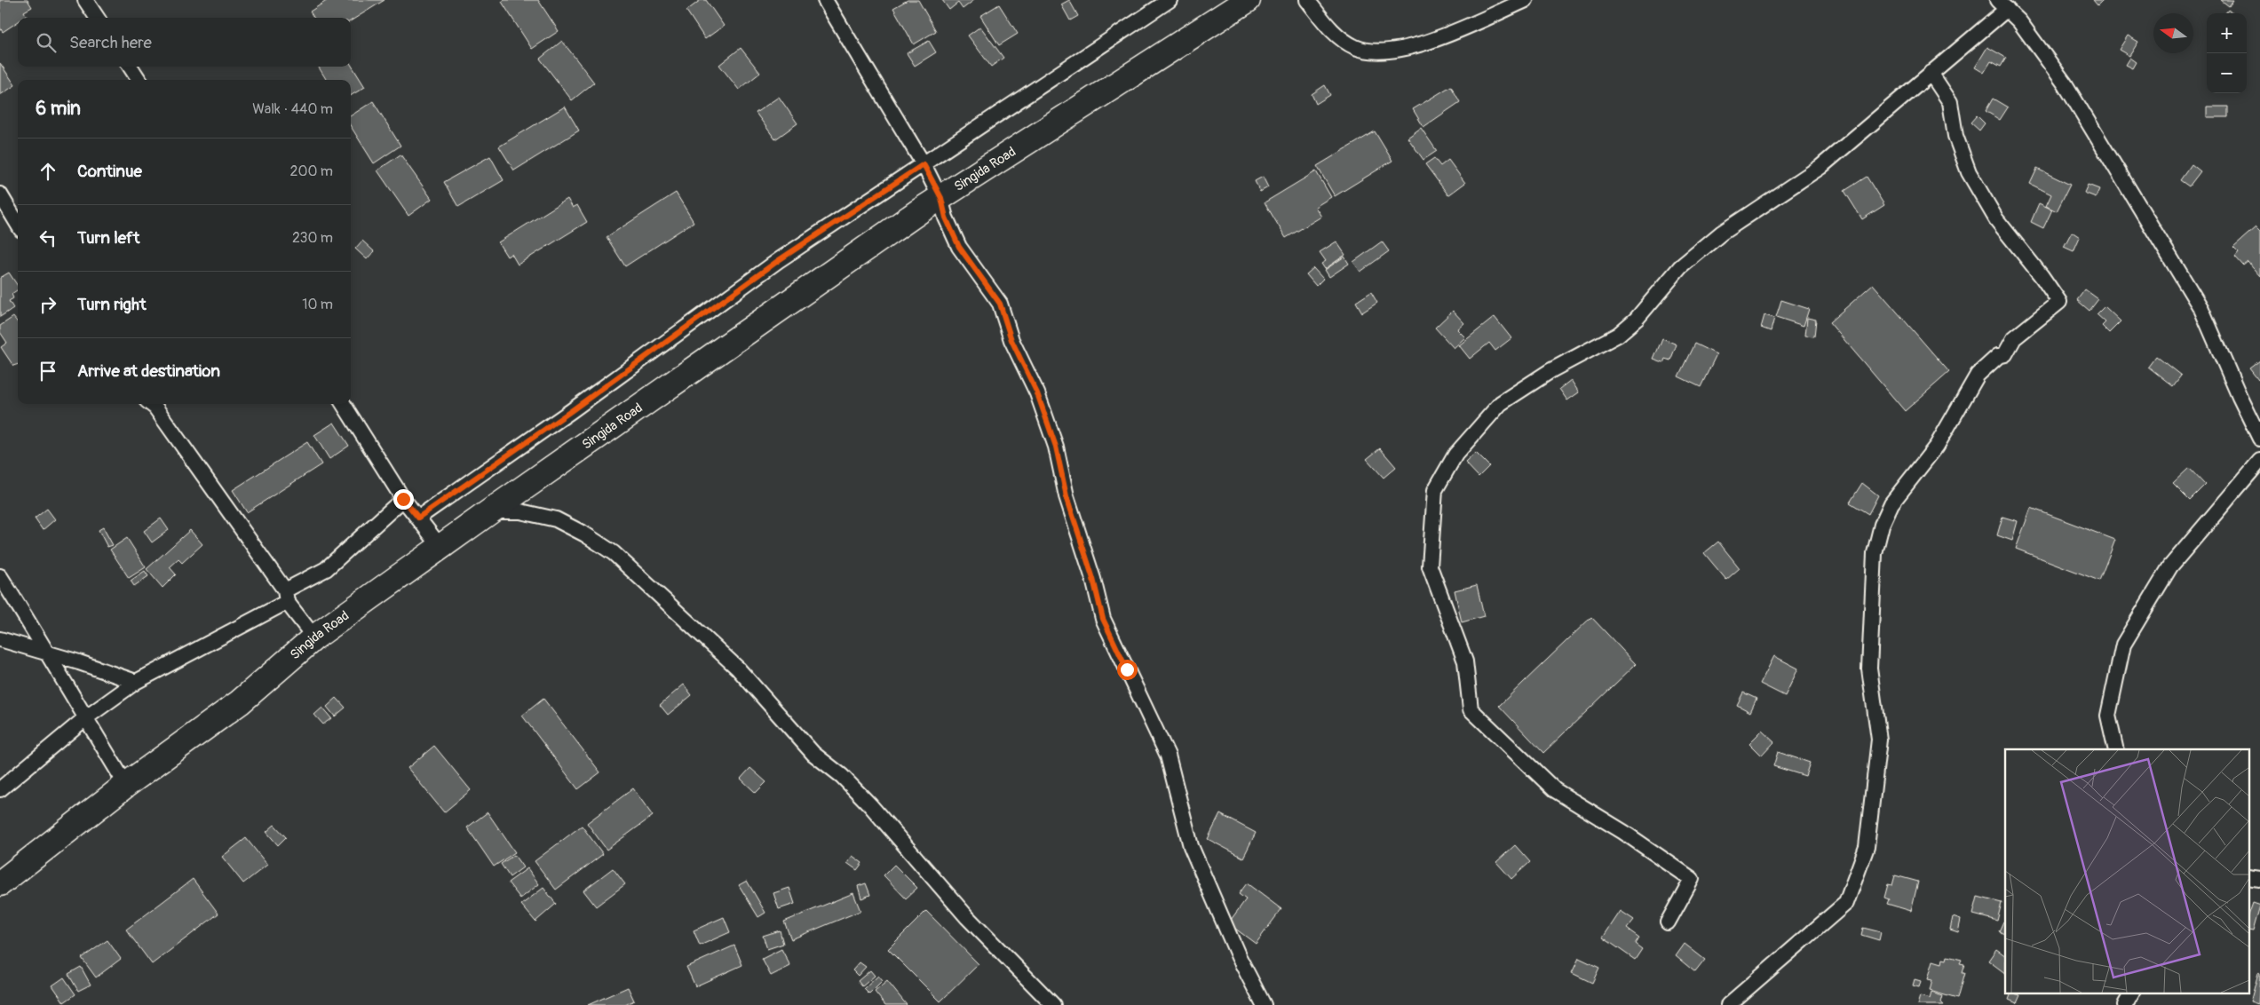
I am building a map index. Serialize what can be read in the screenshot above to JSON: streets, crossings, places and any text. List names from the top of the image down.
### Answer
{
  "streets": {
    "highway": ["Singida Road"]
  },
  "north": "left",
  "page": {
    "map_buttons": ["+", "−"],
    "search": "Search here",
    "heading": ["6 min", "Walk · 440 m"],
    "list": [
      ["Continue", "200 m"],
      ["Turn left", "230 m"],
      ["Turn right", "10 m"],
      "Arrive at destination"
    ]
  }
}
